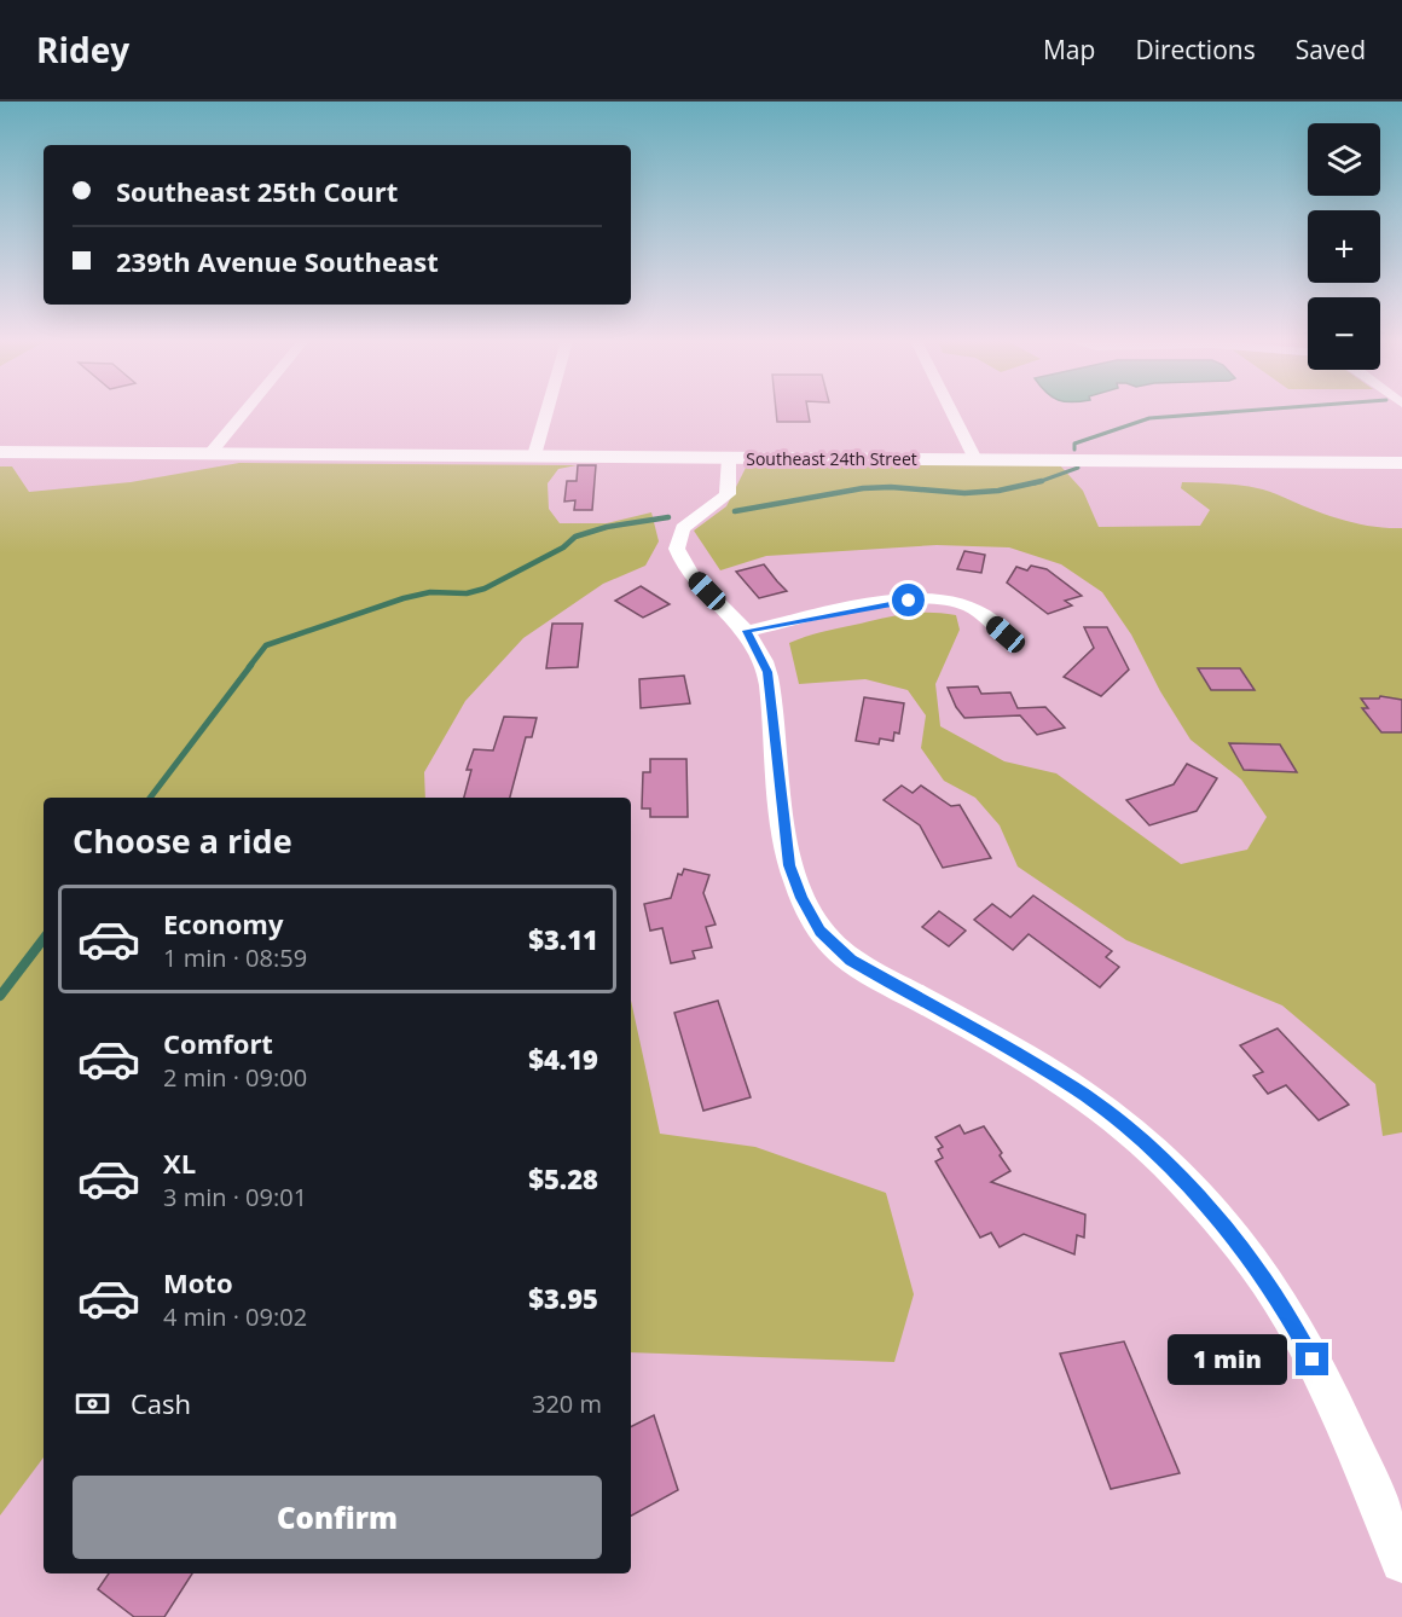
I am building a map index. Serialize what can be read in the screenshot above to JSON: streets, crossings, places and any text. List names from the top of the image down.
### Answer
{
  "streets": {
    "street": ["Southeast 24th Street"]
  },
  "page": {
    "header": "Ridey",
    "nav": ["Map", "Directions", "Saved"],
    "map_buttons": ["+", "−"],
    "banner": ["Southeast 25th Court", "239th Avenue Southeast"],
    "heading": "Choose a ride",
    "list": [
      {
        "name": "Economy",
        "note": "1 min · 08:59",
        "value": "$3.11"
      },
      {
        "name": "Comfort",
        "note": "2 min · 09:00",
        "value": "$4.19"
      },
      {
        "name": "XL",
        "note": "3 min · 09:01",
        "value": "$5.28"
      },
      {
        "name": "Moto",
        "note": "4 min · 09:02",
        "value": "$3.95"
      }
    ],
    "bubble": "1 min",
    "pay": ["Cash", "320 m"],
    "buttons": "Confirm"
  }
}
